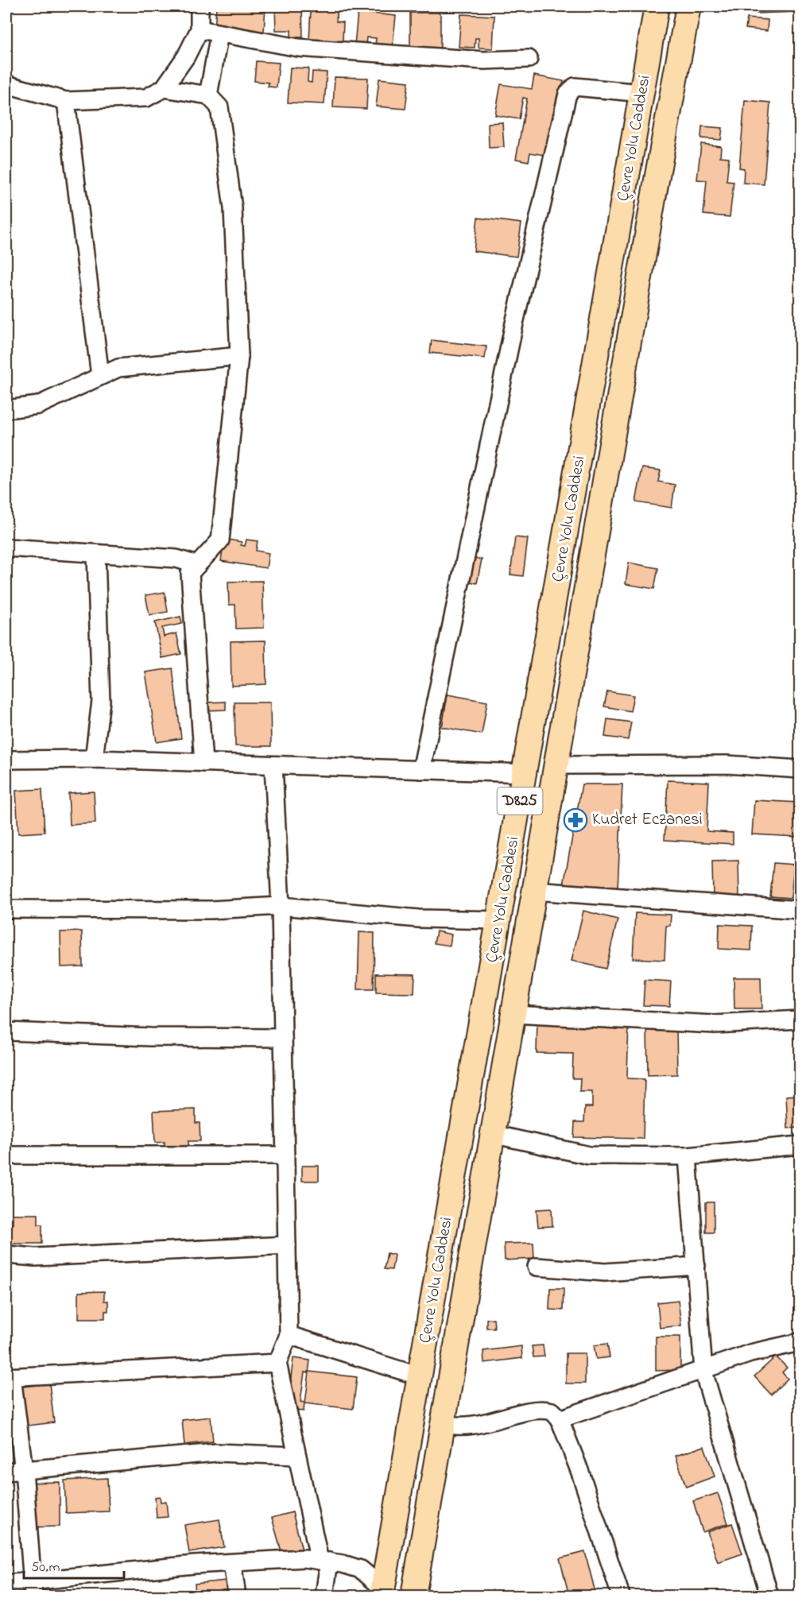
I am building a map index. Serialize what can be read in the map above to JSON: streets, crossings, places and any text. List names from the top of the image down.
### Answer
{
  "streets": {
    "highway": ["Çevre Yolu Caddesi", "D825"]
  },
  "places": {
    "pharmacy": ["Kudret Eczanesi"]
  },
  "scale_bar": "50 m"
}
